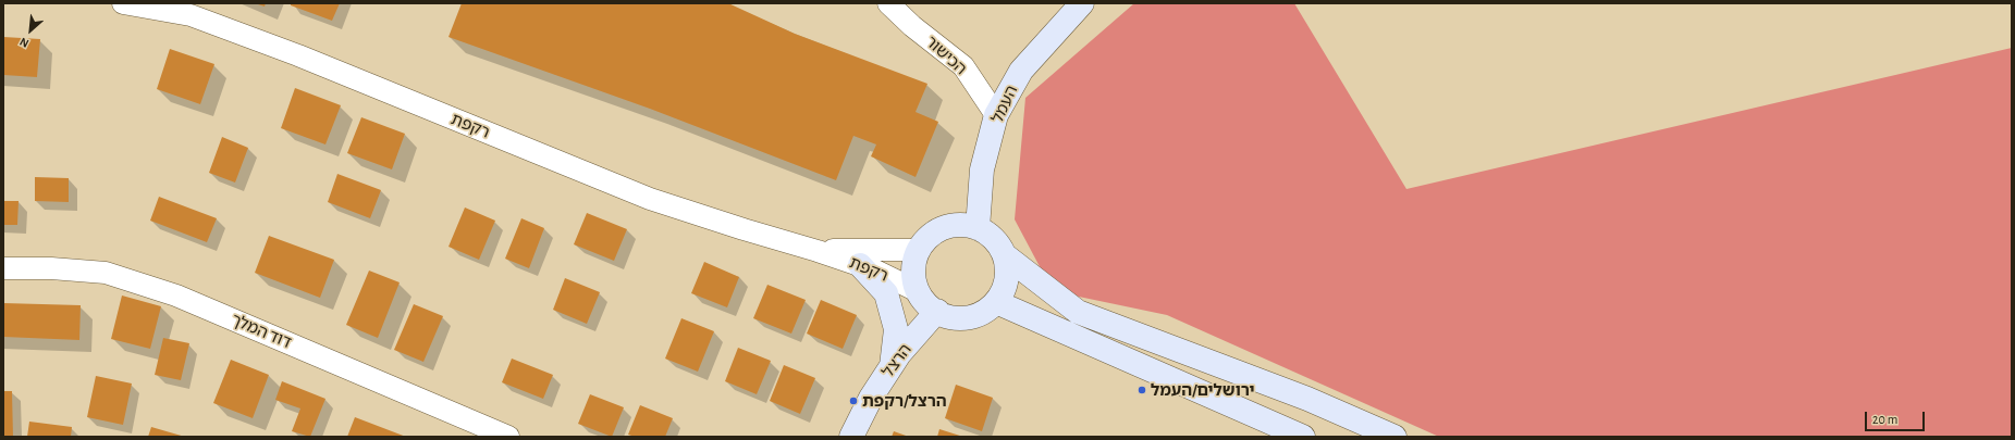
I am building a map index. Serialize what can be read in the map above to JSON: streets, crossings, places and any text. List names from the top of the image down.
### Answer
{
  "streets": {
    "street": [
      "הכישור",
      "העמל",
      "רקפת",
      "דוד המלך",
      "הרצל"
    ]
  },
  "crossings": [
    ["הכישור", "העמל"],
    ["העמל", "רקפת"],
    ["העמל", "הרצל"],
    ["רקפת", "הרצל"]
  ],
  "places": ["ירושלים/העמל", "הרצל/רקפת"],
  "scale_bar": "20 m",
  "north": "bottom left"
}
